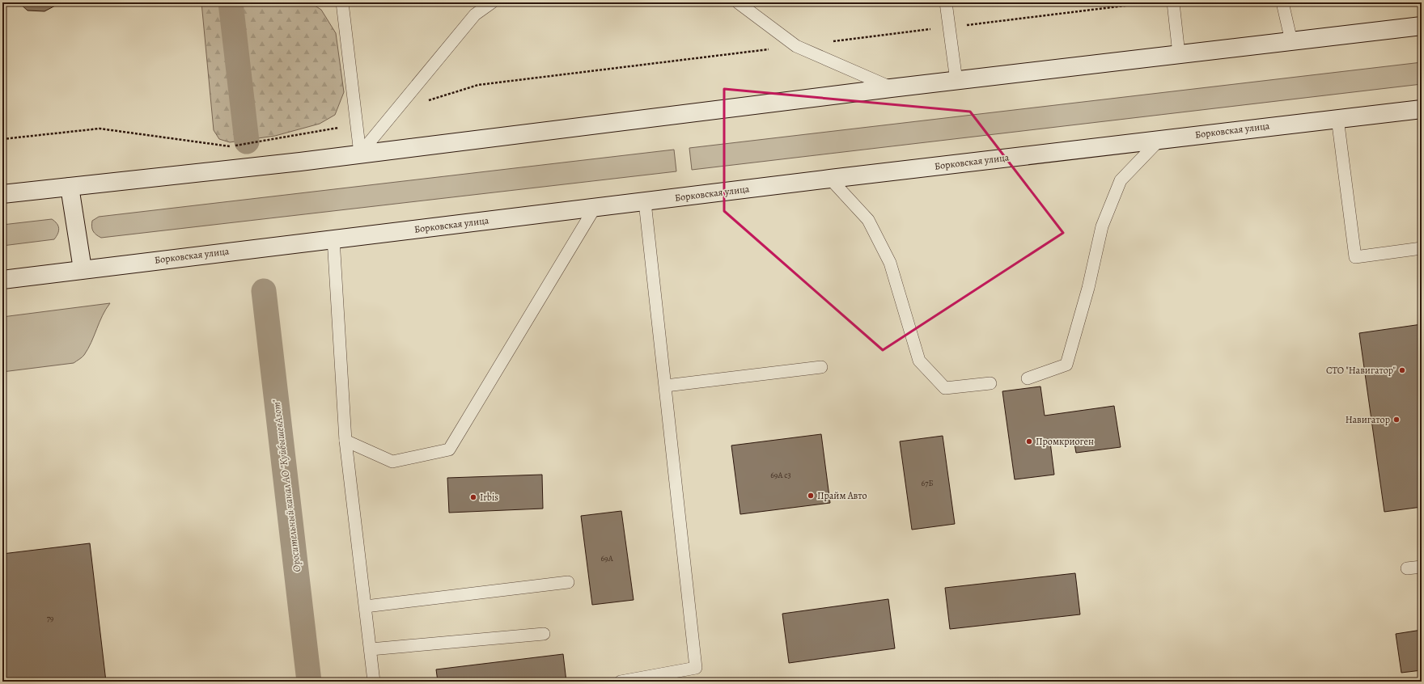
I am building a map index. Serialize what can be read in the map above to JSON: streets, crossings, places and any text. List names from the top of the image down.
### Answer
{
  "streets": {
    "main road": ["Борковская улица"]
  },
  "water": ["Оросительный канал АО \"КуйбышевАзот\""],
  "places": [
    "СТО \"Навигатор\"",
    "Навигатор",
    "Промкриоген",
    "Прайм Авто",
    "Irbis"
  ],
  "house_numbers": [
    "69А с3",
    "67Б",
    "69А",
    "79"
  ]
}
